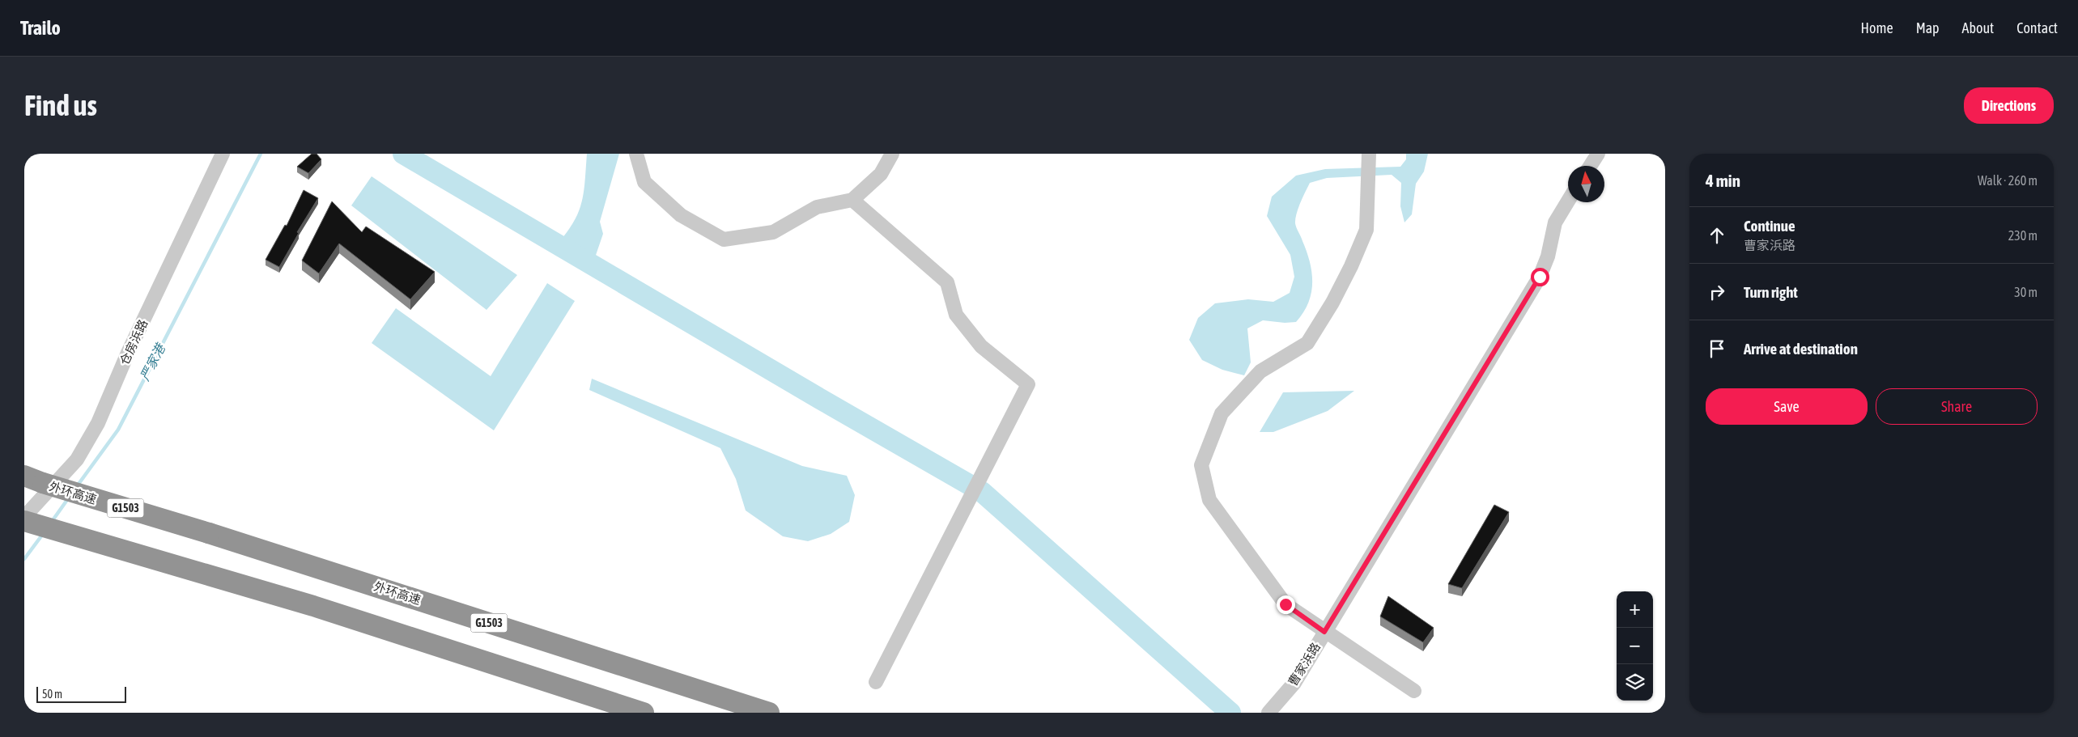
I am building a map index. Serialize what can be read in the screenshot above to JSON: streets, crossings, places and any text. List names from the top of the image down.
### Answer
{
  "streets": {
    "highway": ["外环高速", "G1503"],
    "street": ["仓房浜路", "曹家浜路"]
  },
  "water": ["严家港"],
  "scale_bar": "50 m",
  "north": "top",
  "page": {
    "header": "Trailo",
    "nav": [
      "Home",
      "Map",
      "About",
      "Contact"
    ],
    "buttons": [
      "Directions",
      ["Save", "Share"]
    ],
    "title": "Find us",
    "heading": ["4 min", "Walk · 260 m"],
    "list": [
      ["Continue", "曹家浜路", "230 m"],
      ["Turn right", "30 m"],
      "Arrive at destination"
    ],
    "map_buttons": ["+", "−"],
    "scale": "50 m"
  }
}
